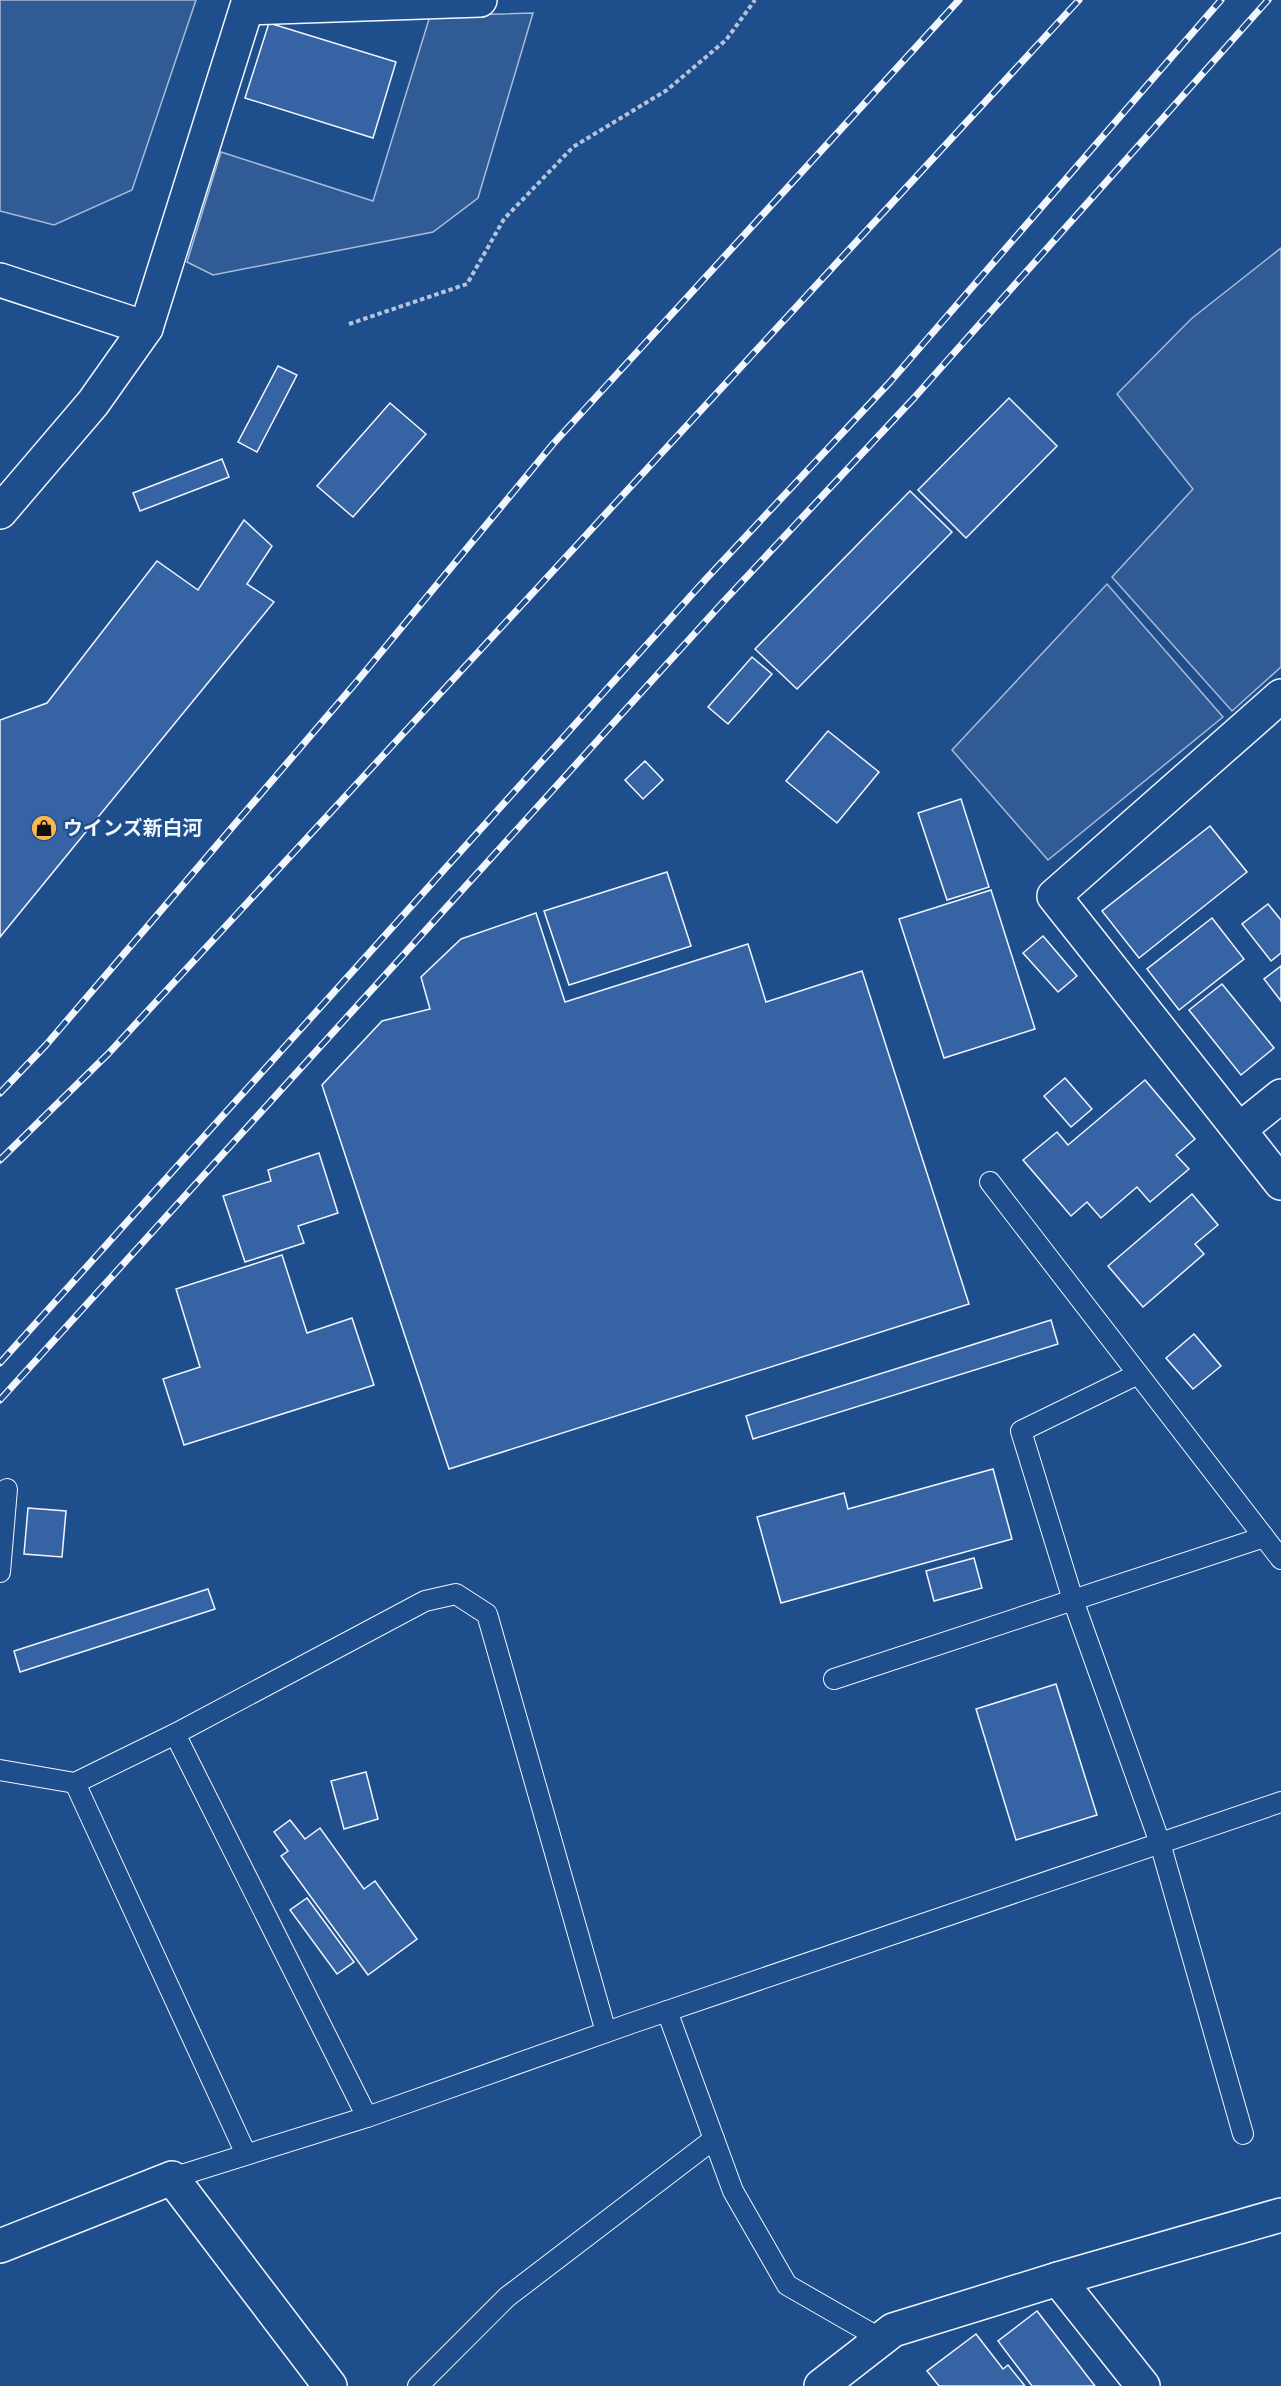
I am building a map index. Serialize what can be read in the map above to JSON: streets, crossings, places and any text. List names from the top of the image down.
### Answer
{
  "places": {
    "shop": ["ウインズ新白河"]
  }
}
